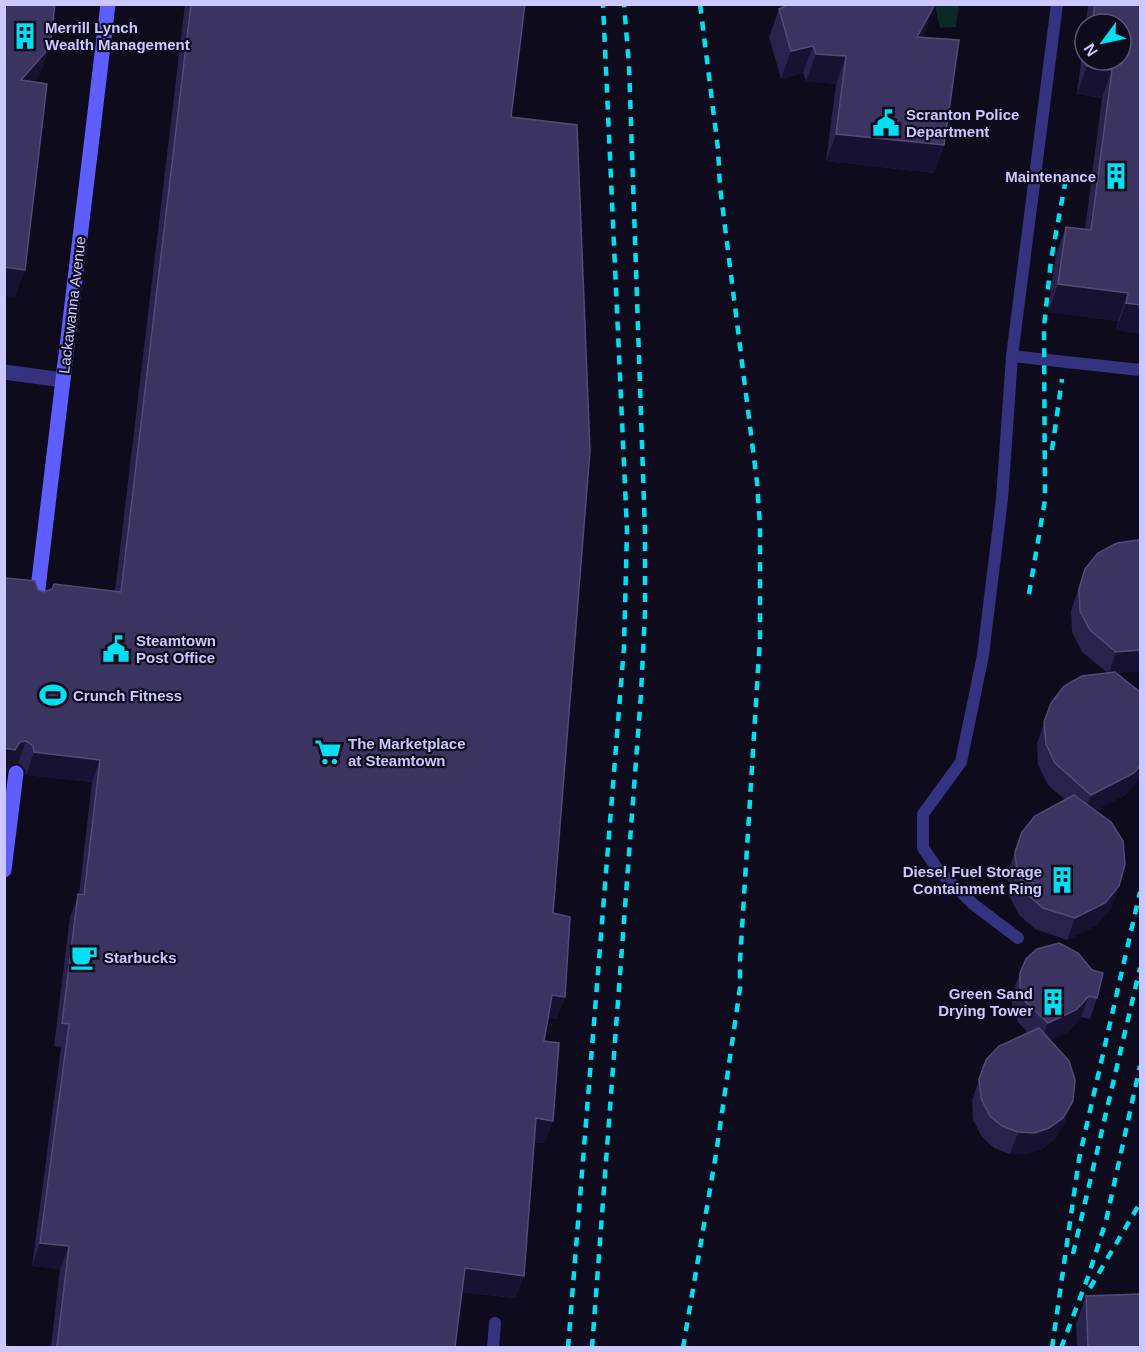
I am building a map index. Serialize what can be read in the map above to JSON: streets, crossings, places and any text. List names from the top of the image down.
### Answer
{
  "streets": {
    "main road": ["Lackawanna Avenue"]
  },
  "places": {
    "building": [
      "Merrill Lynch Wealth Management",
      "Maintenance",
      "Diesel Fuel Storage Containment Ring",
      "Green Sand Drying Tower"
    ],
    "public building": ["Scranton Police Department", "Steamtown Post Office"],
    "sports": ["Crunch Fitness"],
    "supermarket": ["The Marketplace at Steamtown"],
    "cafe": ["Starbucks"]
  },
  "north": "bottom left"
}
